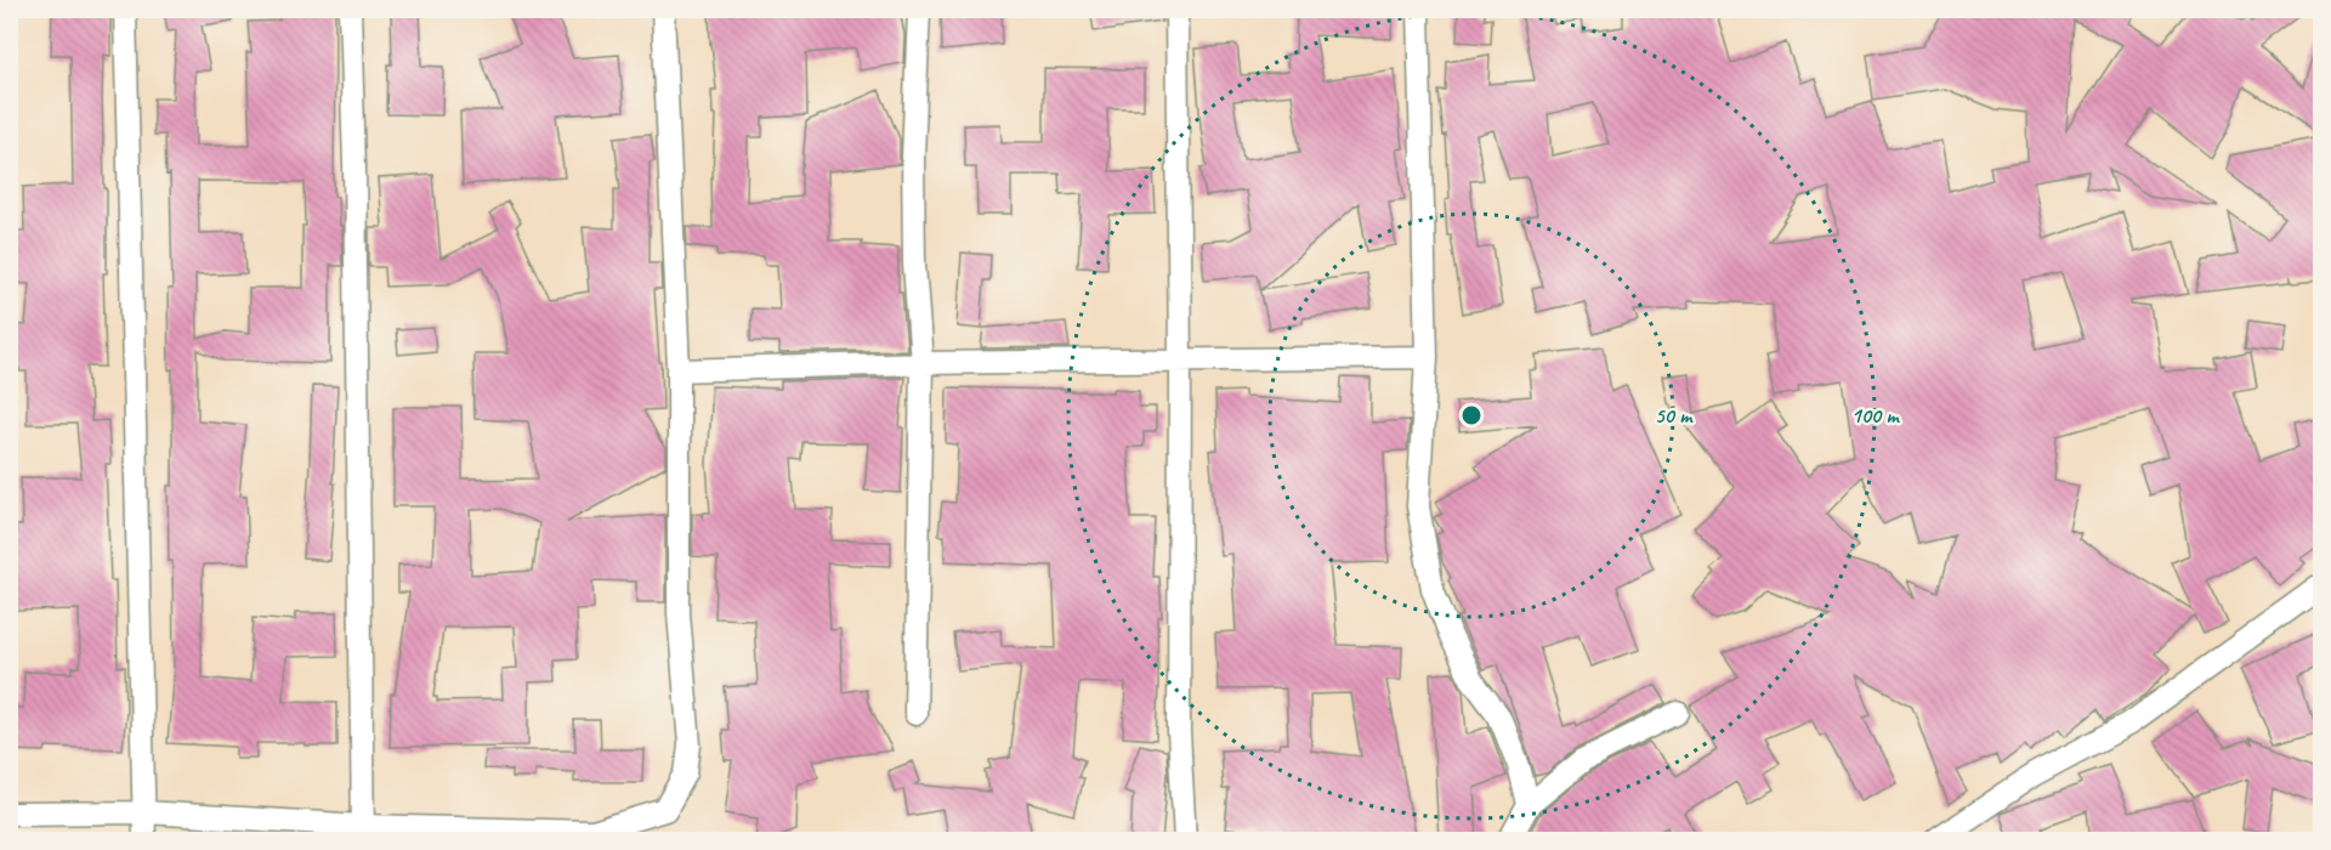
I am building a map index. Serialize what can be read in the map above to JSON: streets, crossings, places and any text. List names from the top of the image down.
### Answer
{
  "rings": ["50 m", "100 m"]
}
